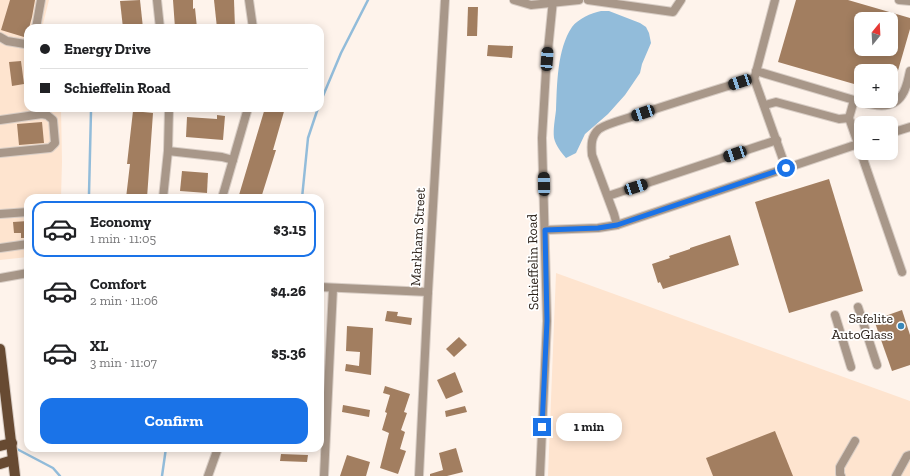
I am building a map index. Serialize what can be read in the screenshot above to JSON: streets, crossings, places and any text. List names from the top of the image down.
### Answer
{
  "streets": {
    "street": ["Markham Street", "Schieffelin Road"]
  },
  "places": ["Safelite AutoGlass"],
  "north": "top",
  "page": {
    "map_buttons": ["+", "−"],
    "banner": ["Energy Drive", "Schieffelin Road"],
    "list": [
      {
        "name": "Economy",
        "note": "1 min · 11:05",
        "value": "$3.15"
      },
      {
        "name": "Comfort",
        "note": "2 min · 11:06",
        "value": "$4.26"
      },
      {
        "name": "XL",
        "note": "3 min · 11:07",
        "value": "$5.36"
      }
    ],
    "buttons": "Confirm",
    "bubble": "1 min"
  }
}
